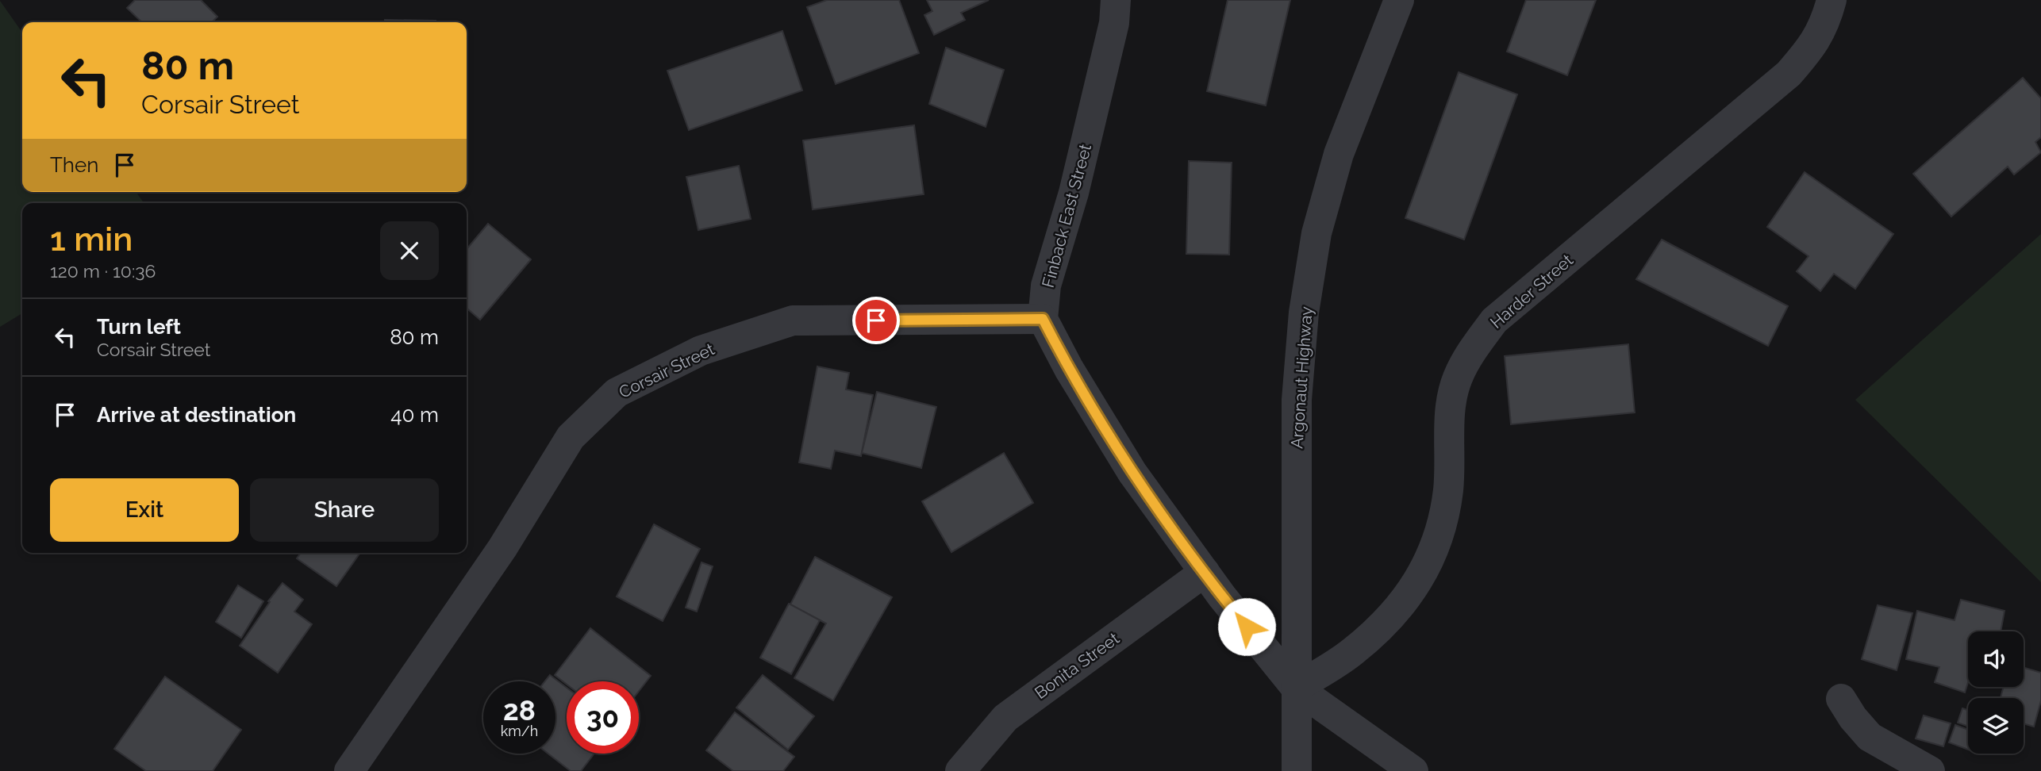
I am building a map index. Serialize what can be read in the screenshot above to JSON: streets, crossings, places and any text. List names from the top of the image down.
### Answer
{
  "streets": {
    "street": [
      "Finback East Street",
      "Harder Street",
      "Corsair Street",
      "Argonaut Highway",
      "Bonita Street"
    ]
  },
  "crossings": [
    ["Finback East Street", "Corsair Street"],
    ["Harder Street", "Argonaut Highway"]
  ],
  "page": {
    "turn": ["80 m", "Corsair Street"],
    "then": "Then",
    "heading": ["1 min", "120 m · 10:36"],
    "list": [
      {
        "name": "Turn left",
        "note": "Corsair Street",
        "value": "80 m"
      },
      {
        "name": "Arrive at destination",
        "value": "40 m"
      }
    ],
    "buttons": ["Exit", "Share"],
    "speed": "28 km/h",
    "limit": "30"
  }
}
